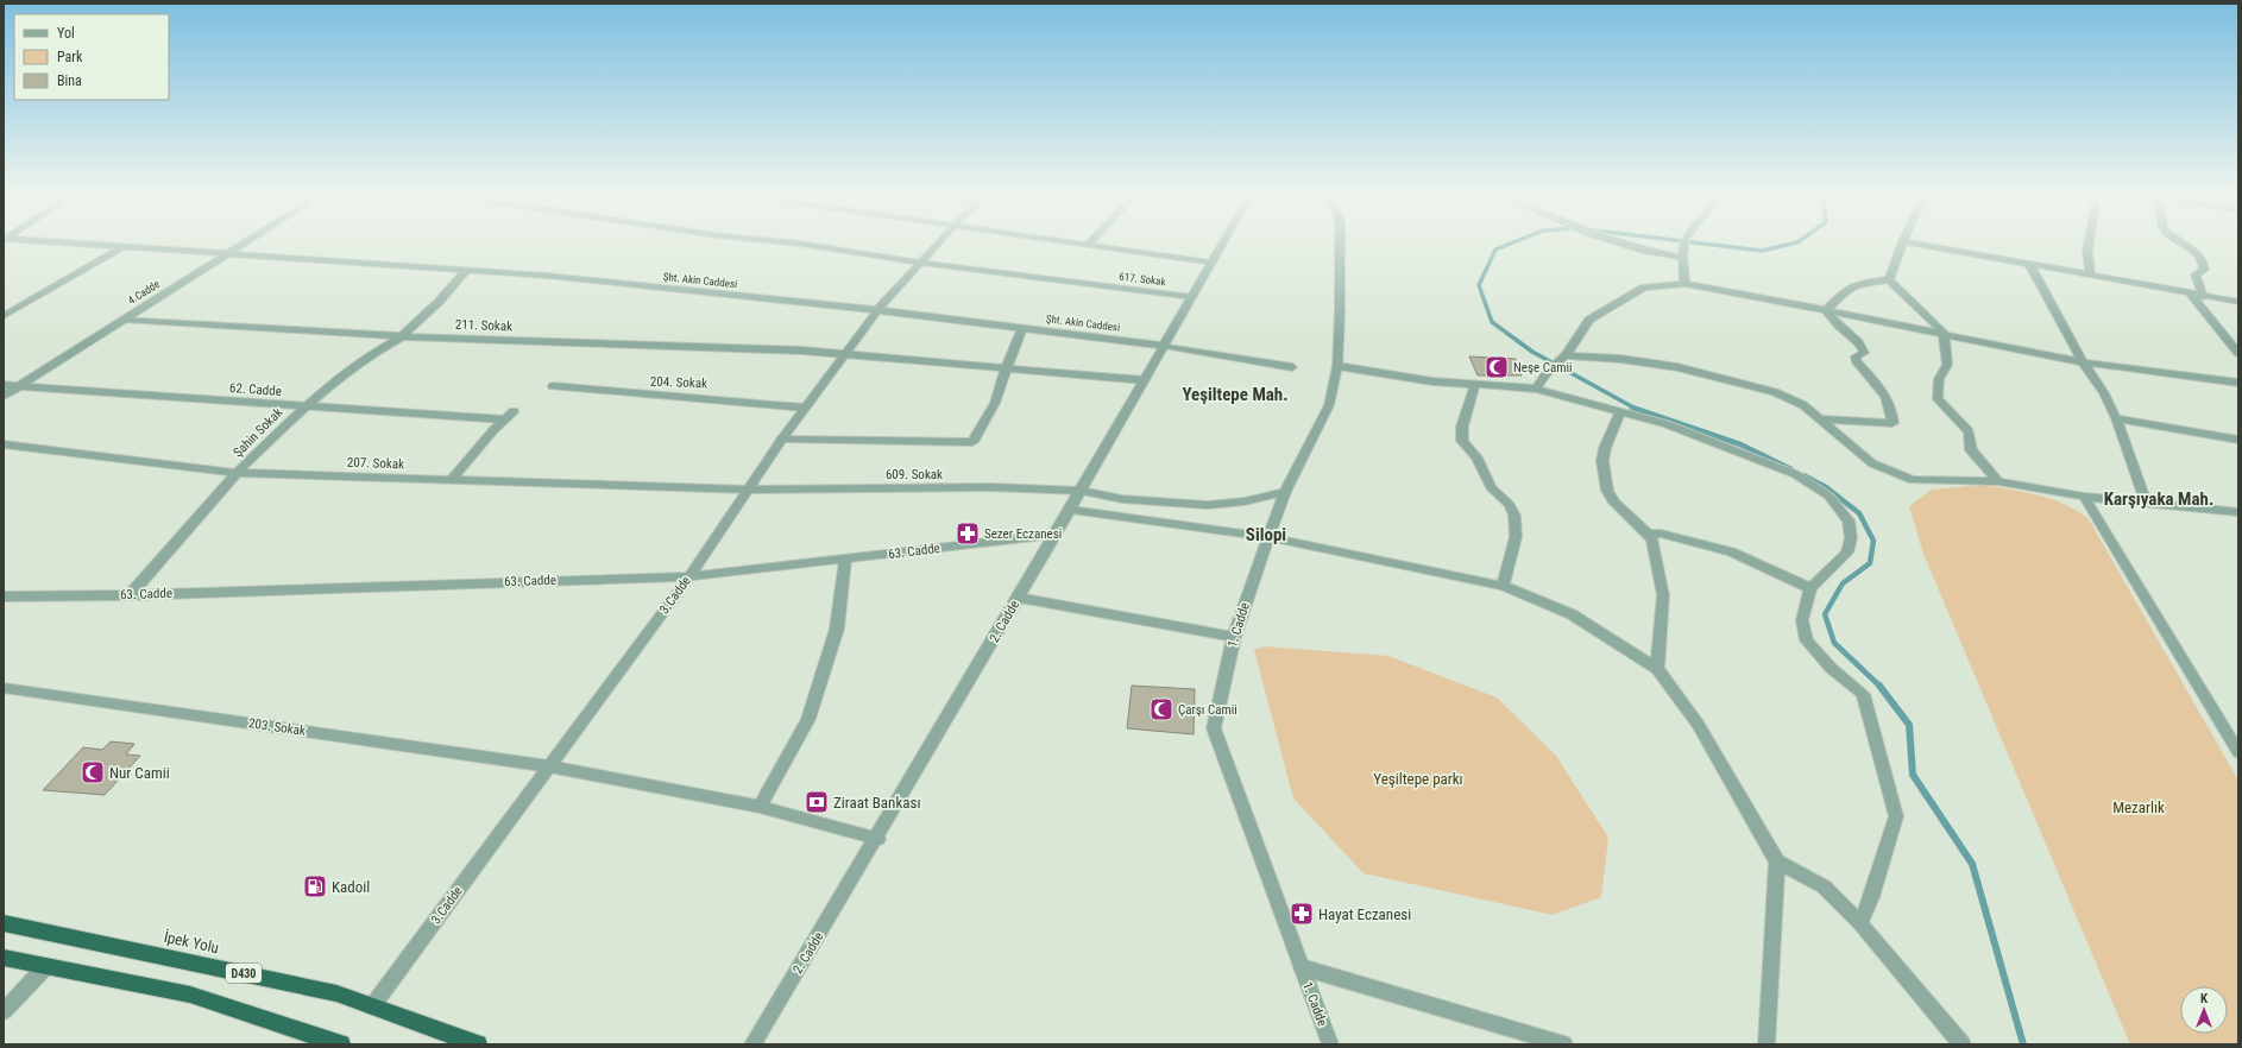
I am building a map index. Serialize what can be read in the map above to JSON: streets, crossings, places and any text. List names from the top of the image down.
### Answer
{
  "streets": {
    "highway": ["İpek Yolu", "D430"],
    "street": [
      "617. Sokak",
      "Şht. Akin Caddesi",
      "4.Cadde",
      "211. Sokak",
      "204. Sokak",
      "62. Cadde",
      "Şahin Sokak",
      "207. Sokak",
      "609. Sokak",
      "63. Cadde",
      "3.Cadde",
      "2. Cadde",
      "1. Cadde",
      "203. Sokak"
    ]
  },
  "crossings": [
    ["617. Sokak", "3.Cadde"],
    ["617. Sokak", "2. Cadde"],
    ["Şht. Akin Caddesi", "4.Cadde"],
    ["Şht. Akin Caddesi", "Şahin Sokak"],
    ["Şht. Akin Caddesi", "3.Cadde"],
    ["Şht. Akin Caddesi", "2. Cadde"],
    ["4.Cadde", "211. Sokak"],
    ["4.Cadde", "62. Cadde"],
    ["211. Sokak", "Şahin Sokak"],
    ["211. Sokak", "3.Cadde"],
    ["211. Sokak", "2. Cadde"],
    ["204. Sokak", "3.Cadde"],
    ["62. Cadde", "Şahin Sokak"],
    ["Şahin Sokak", "207. Sokak"],
    ["Şahin Sokak", "63. Cadde"],
    ["207. Sokak", "609. Sokak"],
    ["207. Sokak", "3.Cadde"],
    ["609. Sokak", "3.Cadde"],
    ["609. Sokak", "2. Cadde"],
    ["609. Sokak", "1. Cadde"],
    ["63. Cadde", "3.Cadde"],
    ["63. Cadde", "2. Cadde"],
    ["3.Cadde", "203. Sokak"],
    ["3.Cadde", "İpek Yolu"],
    ["2. Cadde", "203. Sokak"]
  ],
  "districts": ["Yeşiltepe Mah.", "Karşıyaka Mah.", "Silopi"],
  "parks": ["Yeşiltepe parkı", "Mezarlık"],
  "places": {
    "mosque": ["Neşe Camii", "Çarşı Camii", "Nur Camii"],
    "pharmacy": ["Sezer Eczanesi", "Hayat Eczanesi"],
    "bank": ["Ziraat Bankası"],
    "fuel station": ["Kadoil"]
  },
  "legend": ["Yol", "Park", "Bina"],
  "north": "top"
}
